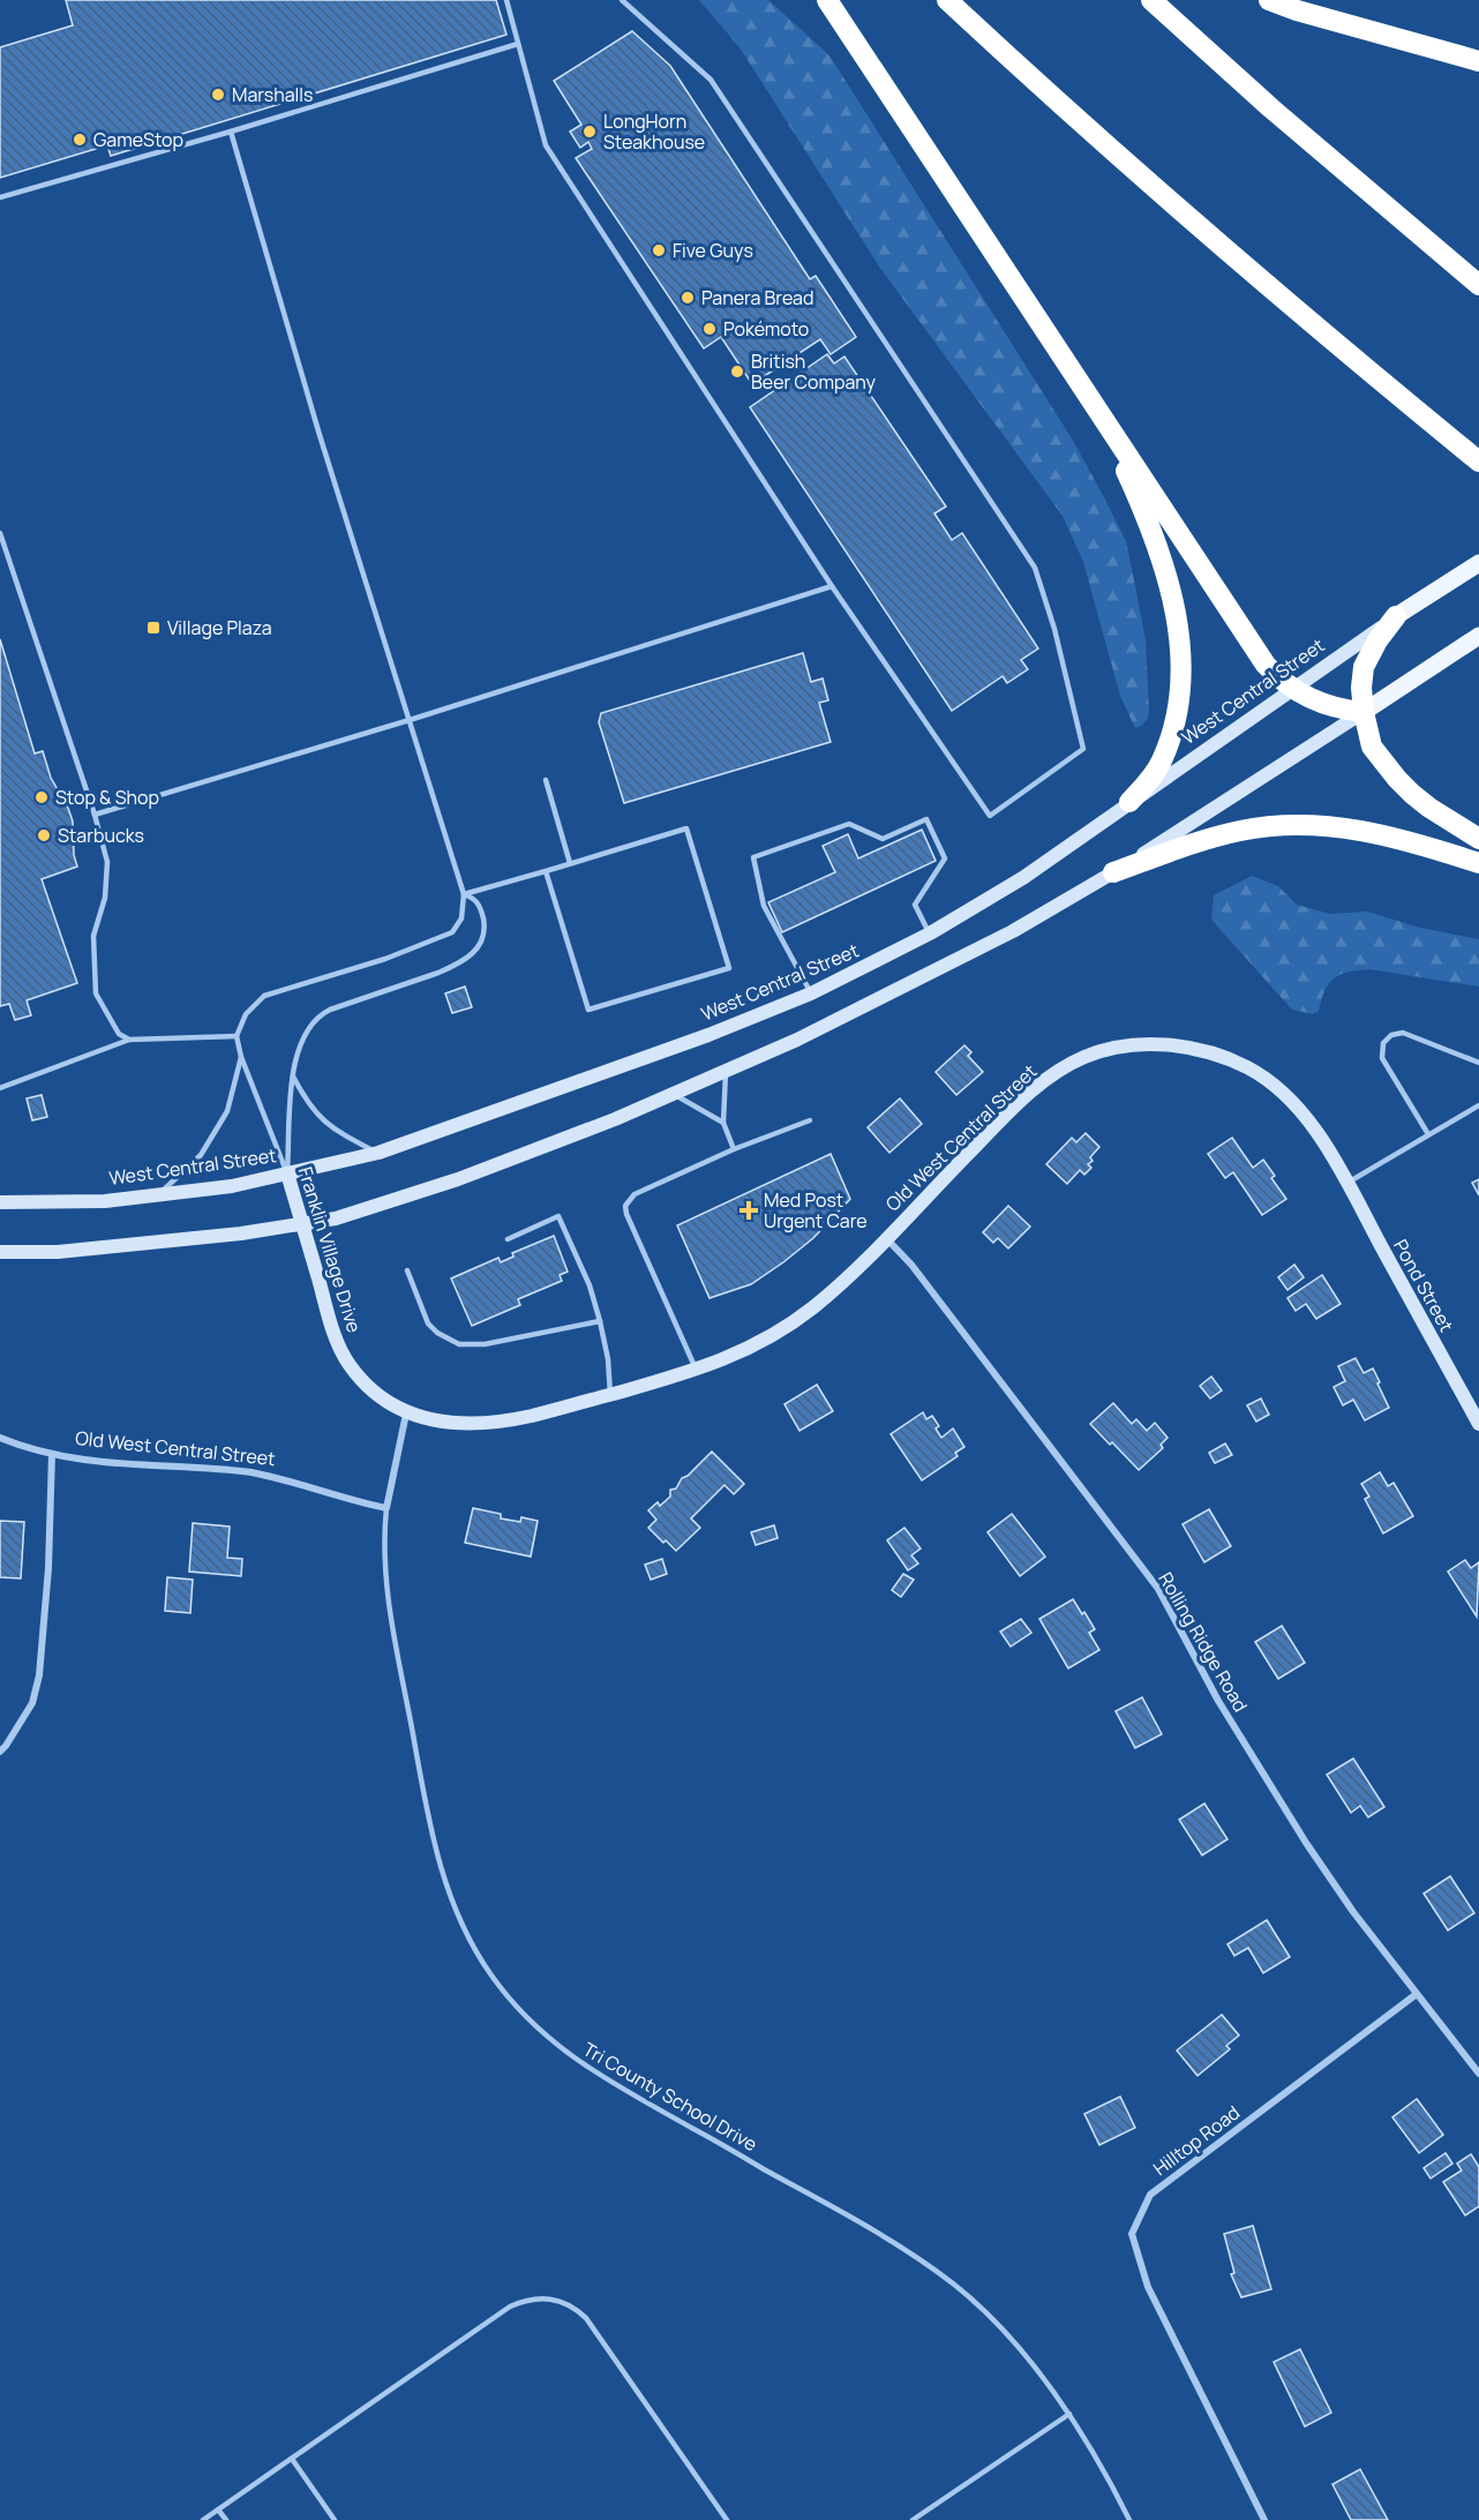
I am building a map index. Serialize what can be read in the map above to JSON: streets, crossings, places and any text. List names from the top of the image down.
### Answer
{
  "streets": {
    "main road": [
      "West Central Street",
      "Old West Central Street",
      "Franklin Village Drive",
      "Pond Street"
    ],
    "street": ["Rolling Ridge Road", "Tri County School Drive", "Hilltop Road"]
  },
  "crossings": [
    ["West Central Street", "Franklin Village Drive"],
    ["Old West Central Street", "Franklin Village Drive"],
    ["Old West Central Street", "Pond Street"],
    ["Old West Central Street", "Rolling Ridge Road"],
    ["Old West Central Street", "Tri County School Drive"],
    ["Franklin Village Drive", "Tri County School Drive"],
    ["Rolling Ridge Road", "Hilltop Road"]
  ],
  "places": {
    "other": [
      "Marshalls",
      "LongHorn Steakhouse",
      "GameStop",
      "Five Guys",
      "Panera Bread",
      "Pokémoto",
      "British Beer Company",
      "Stop & Shop",
      "Starbucks"
    ],
    "transit": ["Village Plaza"],
    "health": ["Med Post Urgent Care"]
  }
}
